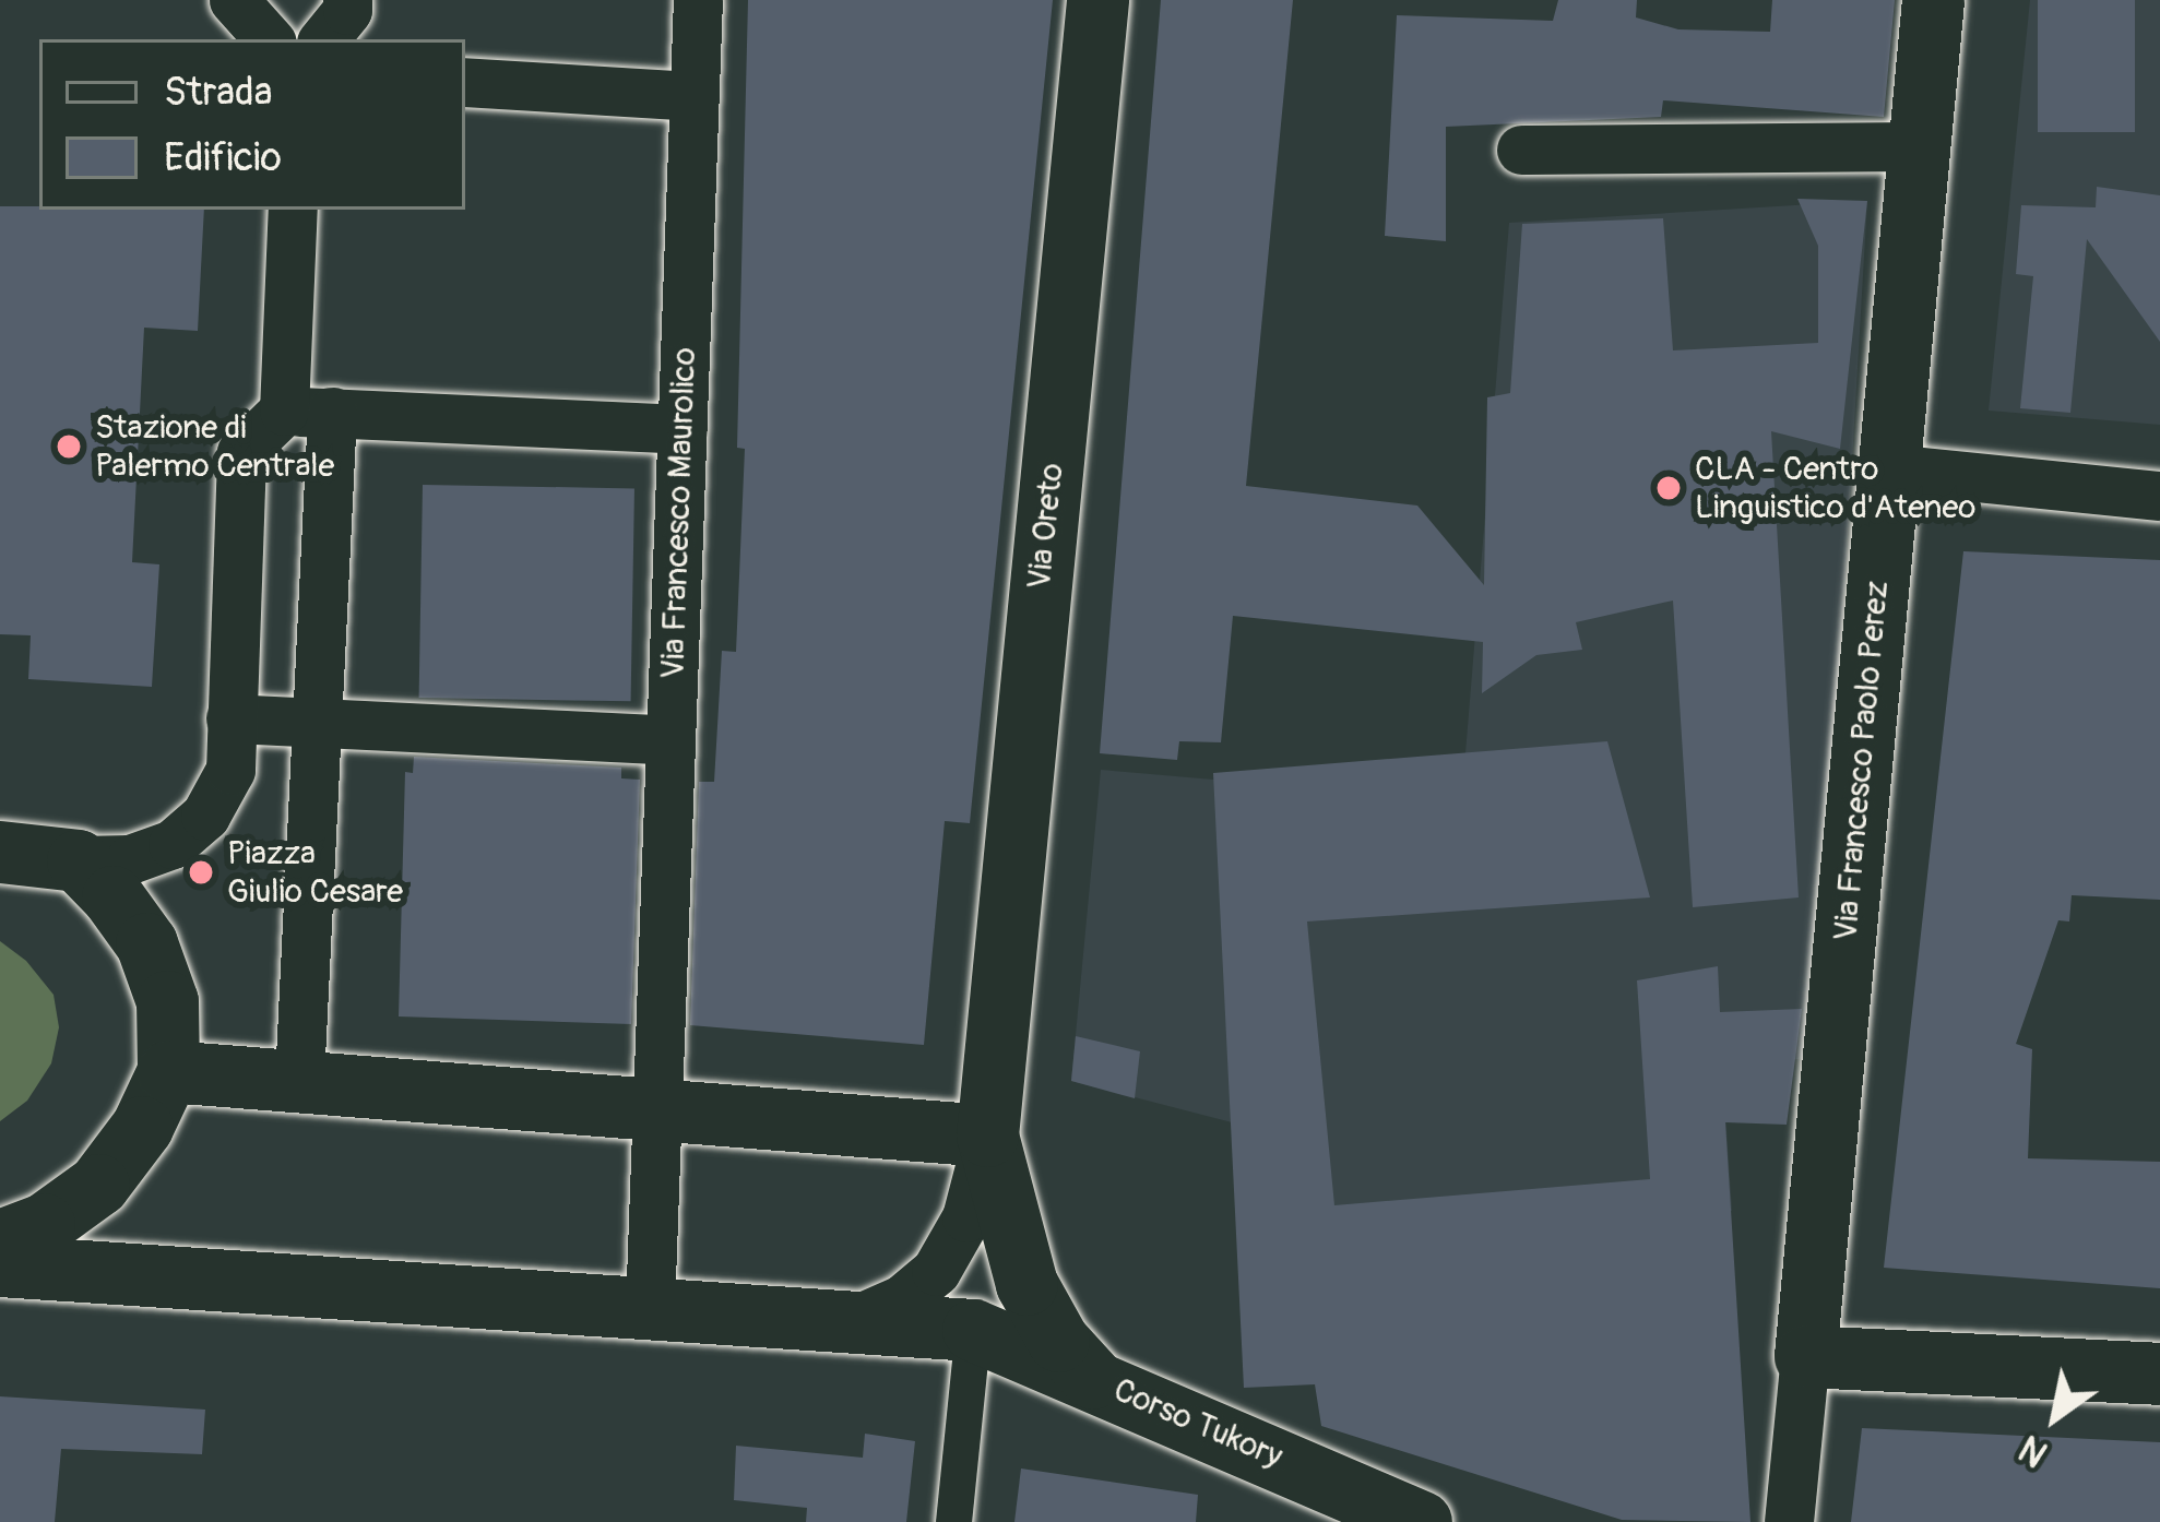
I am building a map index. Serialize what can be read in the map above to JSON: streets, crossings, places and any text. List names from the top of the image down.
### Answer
{
  "streets": {
    "street": [
      "Via Francesco Maurolico",
      "Via Oreto",
      "Via Francesco Paolo Perez",
      "Corso Tukory"
    ]
  },
  "crossings": [
    ["Via Francesco Maurolico", "Corso Tukory"]
  ],
  "places": ["Stazione di Palermo Centrale", "CLA - Centro Linguistico d'Ateneo", "Piazza Giulio Cesare"],
  "legend": ["Strada", "Edificio"],
  "north": "bottom left"
}
